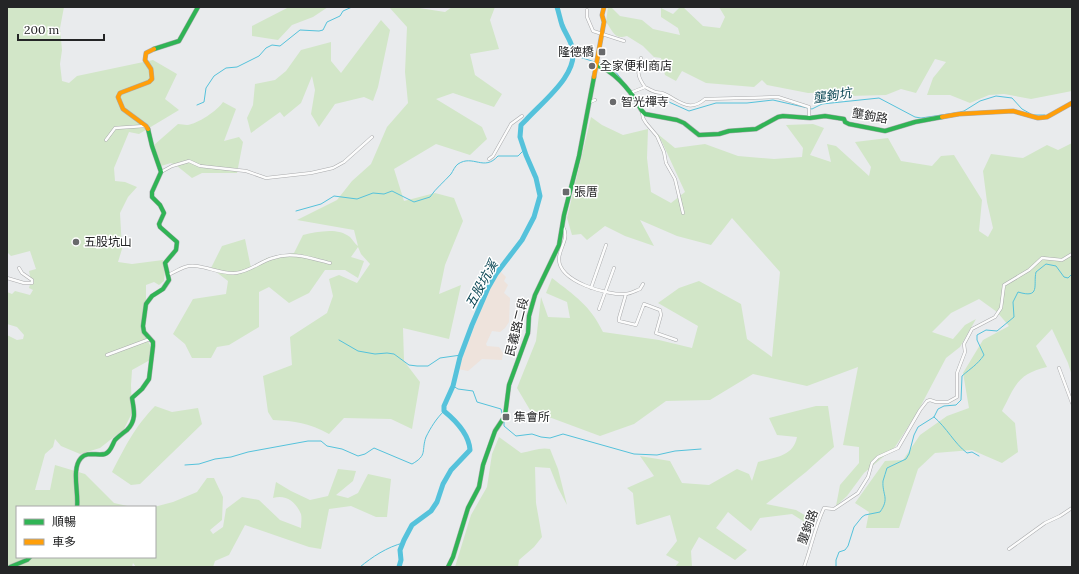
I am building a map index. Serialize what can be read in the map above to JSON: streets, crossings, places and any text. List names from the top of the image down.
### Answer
{
  "streets": {
    "street": ["壟鉤路", "民義路二段"]
  },
  "water": ["壟鉤坑", "五股坑溪"],
  "places": {
    "transit": ["隆德橋", "張厝", "集會所"],
    "other": ["全家便利商店", "智光禪寺", "五股坑山"]
  },
  "legend": ["順暢", "車多"],
  "scale_bar": "200 m"
}
